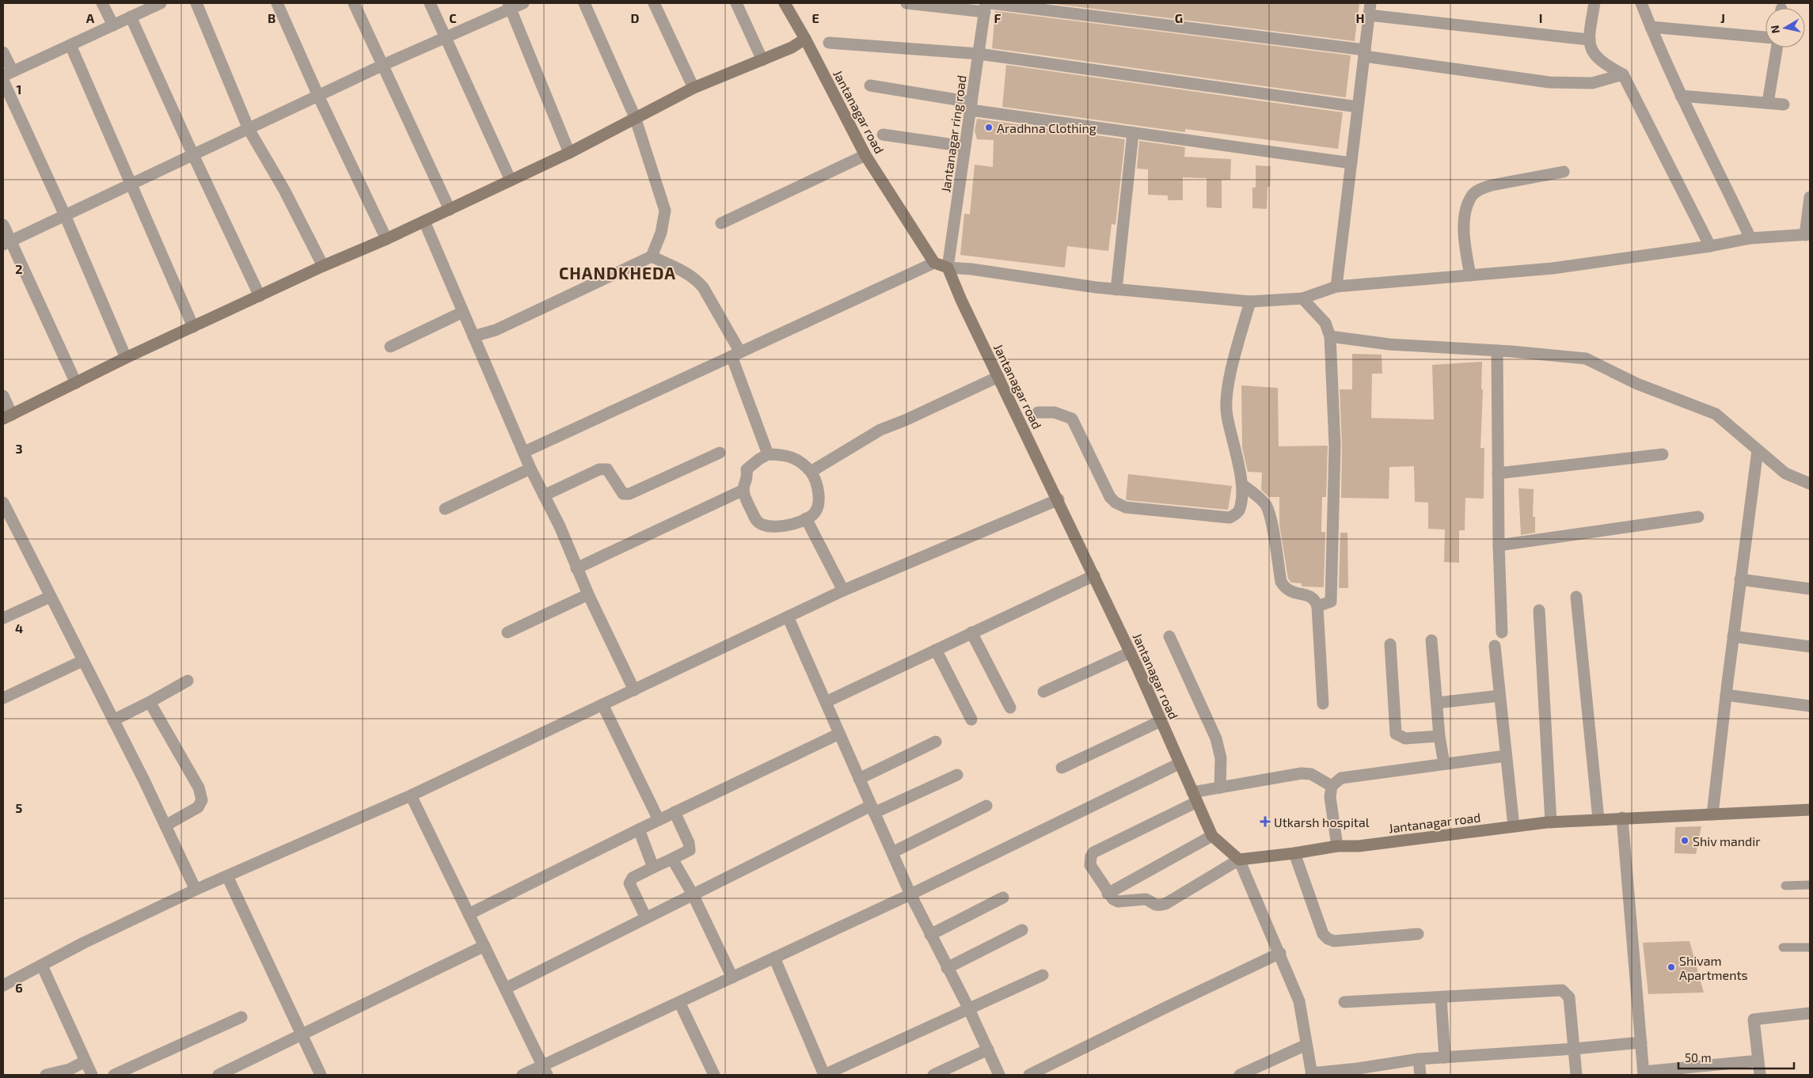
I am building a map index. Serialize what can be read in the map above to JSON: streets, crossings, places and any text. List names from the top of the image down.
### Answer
{
  "streets": {
    "street": ["Jantanagar road", "Jantanagar ring road"]
  },
  "crossings": [
    ["Jantanagar road", "Jantanagar ring road"]
  ],
  "districts": ["CHANDKHEDA"],
  "places": {
    "other": ["Aradhna Clothing", "Shiv mandir", "Shivam Apartments"],
    "health": ["Utkarsh hospital"]
  },
  "scale_bar": "50 m",
  "north": "left",
  "grid": {
    "columns": [
      "A",
      "B",
      "C",
      "D",
      "E",
      "F",
      "G",
      "H",
      "I",
      "J"
    ],
    "rows": [
      "1",
      "2",
      "3",
      "4",
      "5",
      "6"
    ]
  }
}
